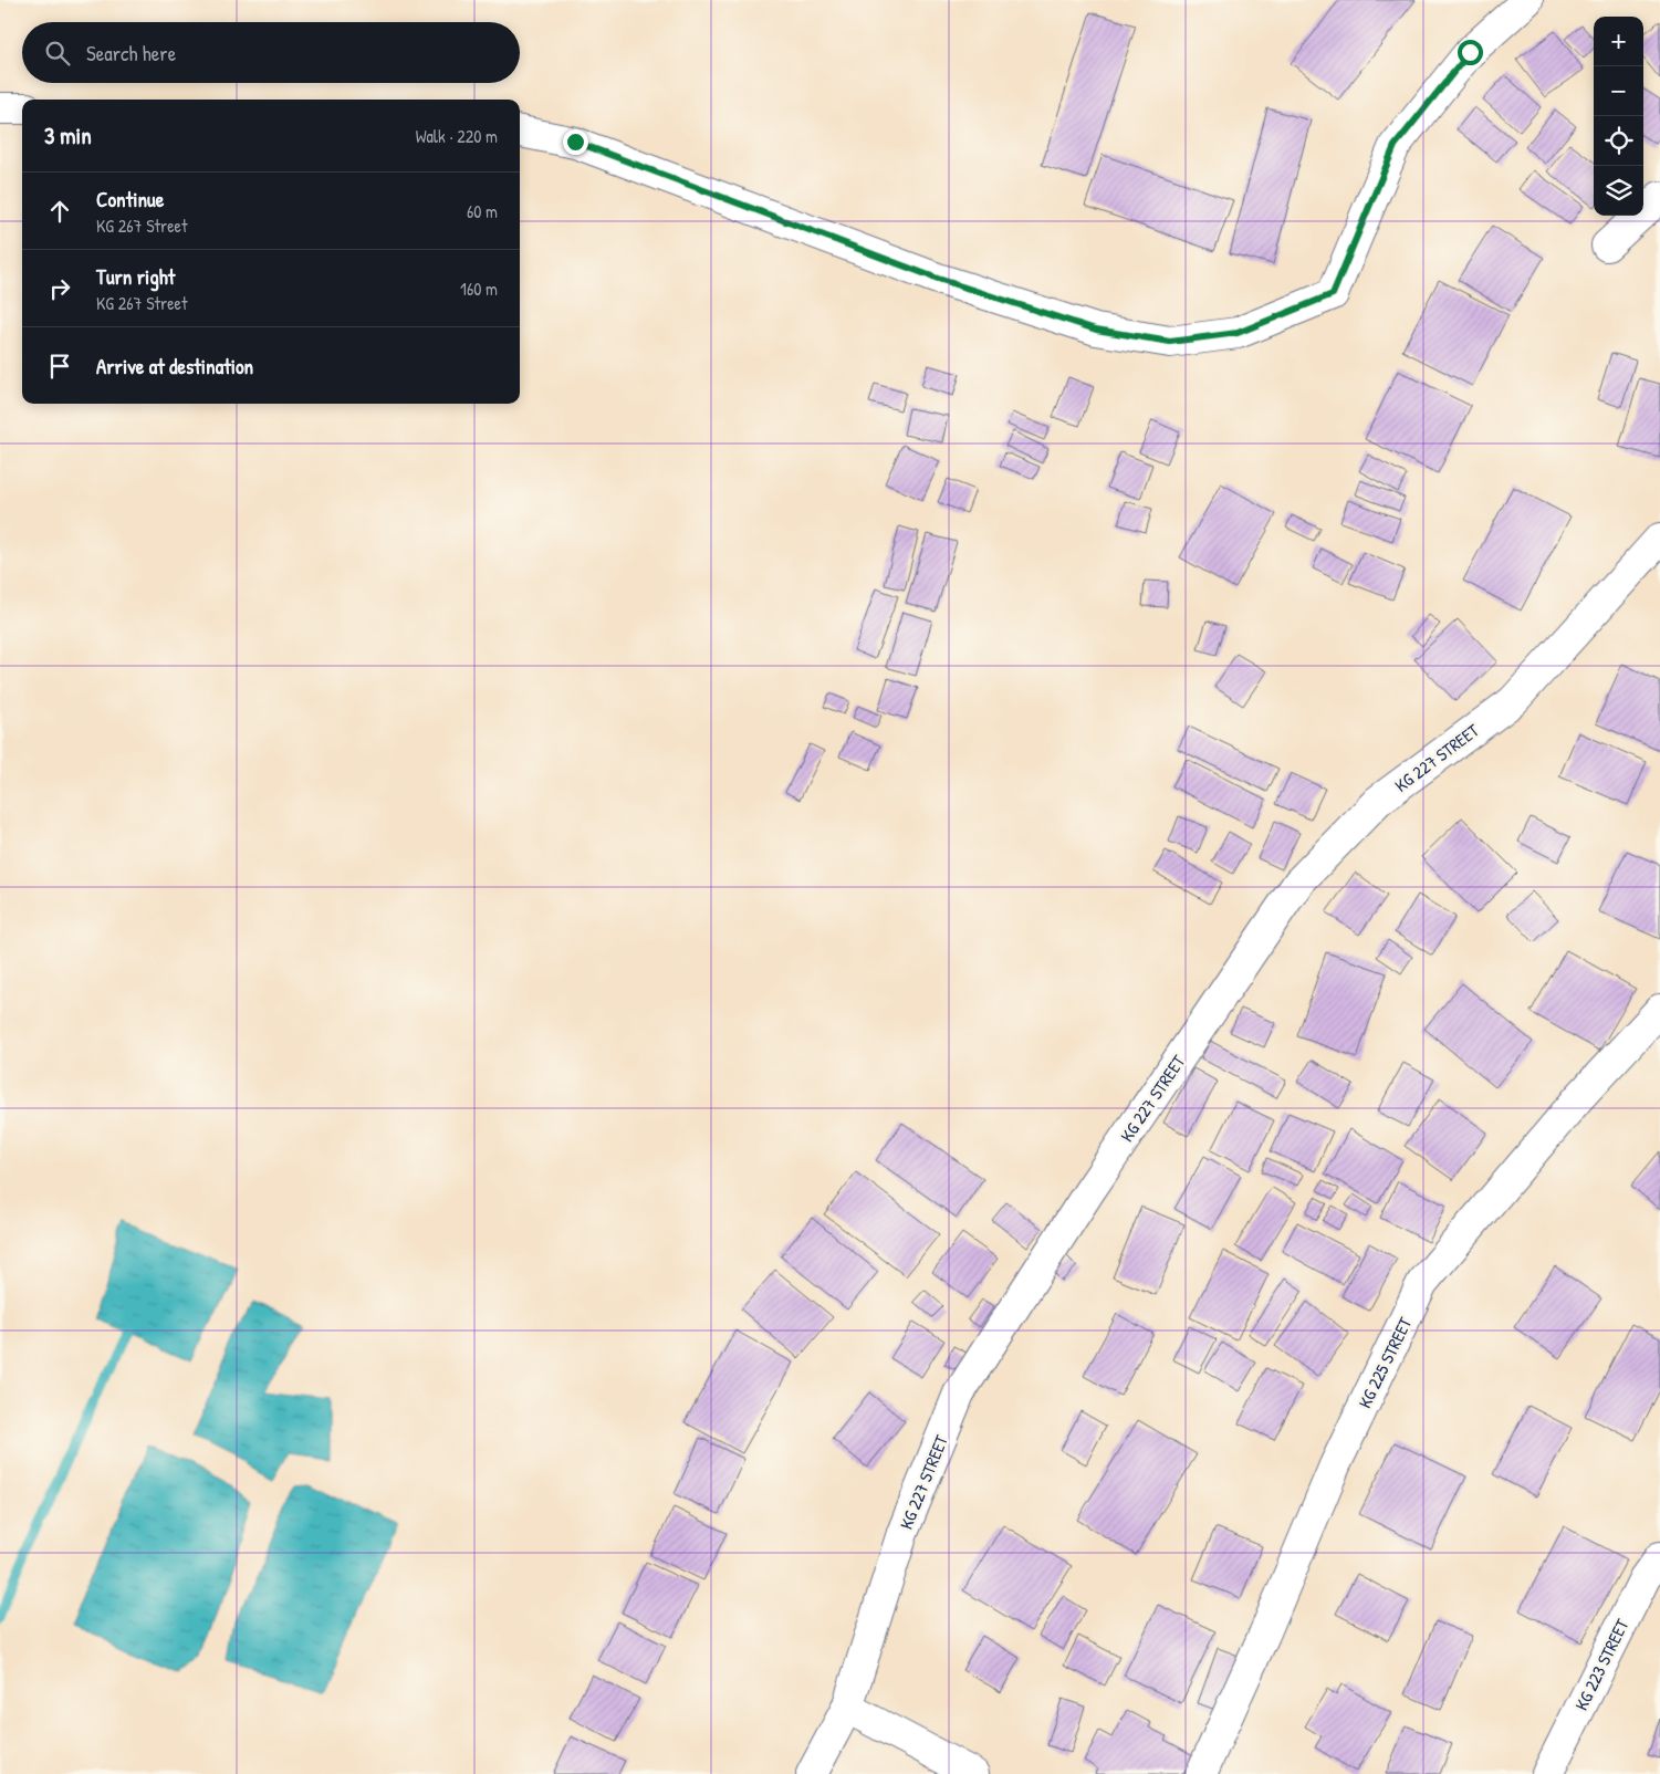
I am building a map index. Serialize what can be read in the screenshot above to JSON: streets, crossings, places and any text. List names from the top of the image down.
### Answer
{
  "streets": {
    "street": ["KG 227 STREET", "KG 225 STREET", "KG 223 STREET"]
  },
  "page": {
    "map_buttons": ["+", "−"],
    "search": "Search here",
    "heading": ["3 min", "Walk · 220 m"],
    "list": [
      ["Continue", "KG 267 Street", "60 m"],
      ["Turn right", "KG 267 Street", "160 m"],
      "Arrive at destination"
    ]
  }
}
